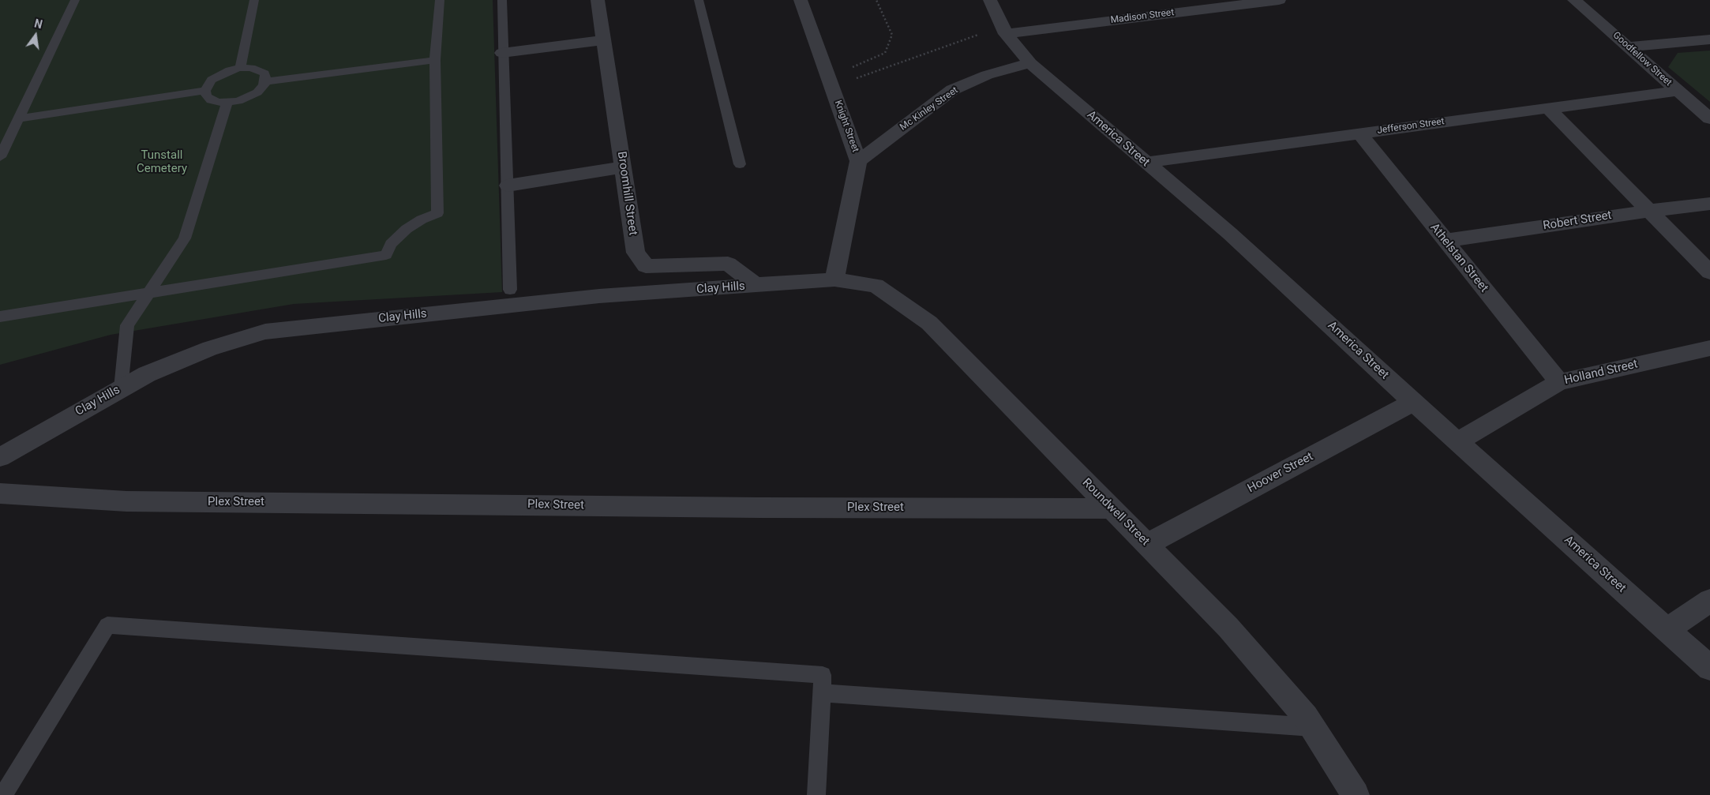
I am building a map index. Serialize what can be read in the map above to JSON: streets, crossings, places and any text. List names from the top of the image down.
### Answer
{
  "streets": {
    "street": [
      "Madison Street",
      "Goodfellow Street",
      "Mc Kinley Street",
      "Knight Street",
      "Jefferson Street",
      "America Street",
      "Broomhill Street",
      "Robert Street",
      "Athelstan Street",
      "Clay Hills",
      "Holland Street",
      "Hoover Street",
      "Plex Street",
      "Roundwell Street"
    ]
  },
  "crossings": [
    ["Madison Street", "America Street"],
    ["Goodfellow Street", "Jefferson Street"],
    ["Mc Kinley Street", "Knight Street"],
    ["Mc Kinley Street", "America Street"],
    ["Knight Street", "Clay Hills"],
    ["Knight Street", "Roundwell Street"],
    ["Jefferson Street", "America Street"],
    ["Jefferson Street", "Athelstan Street"],
    ["America Street", "Holland Street"],
    ["America Street", "Hoover Street"],
    ["Broomhill Street", "Clay Hills"],
    ["Robert Street", "Athelstan Street"],
    ["Athelstan Street", "Holland Street"],
    ["Clay Hills", "Roundwell Street"],
    ["Hoover Street", "Roundwell Street"],
    ["Plex Street", "Roundwell Street"]
  ],
  "parks": ["Tunstall Cemetery"],
  "north": "top"
}
